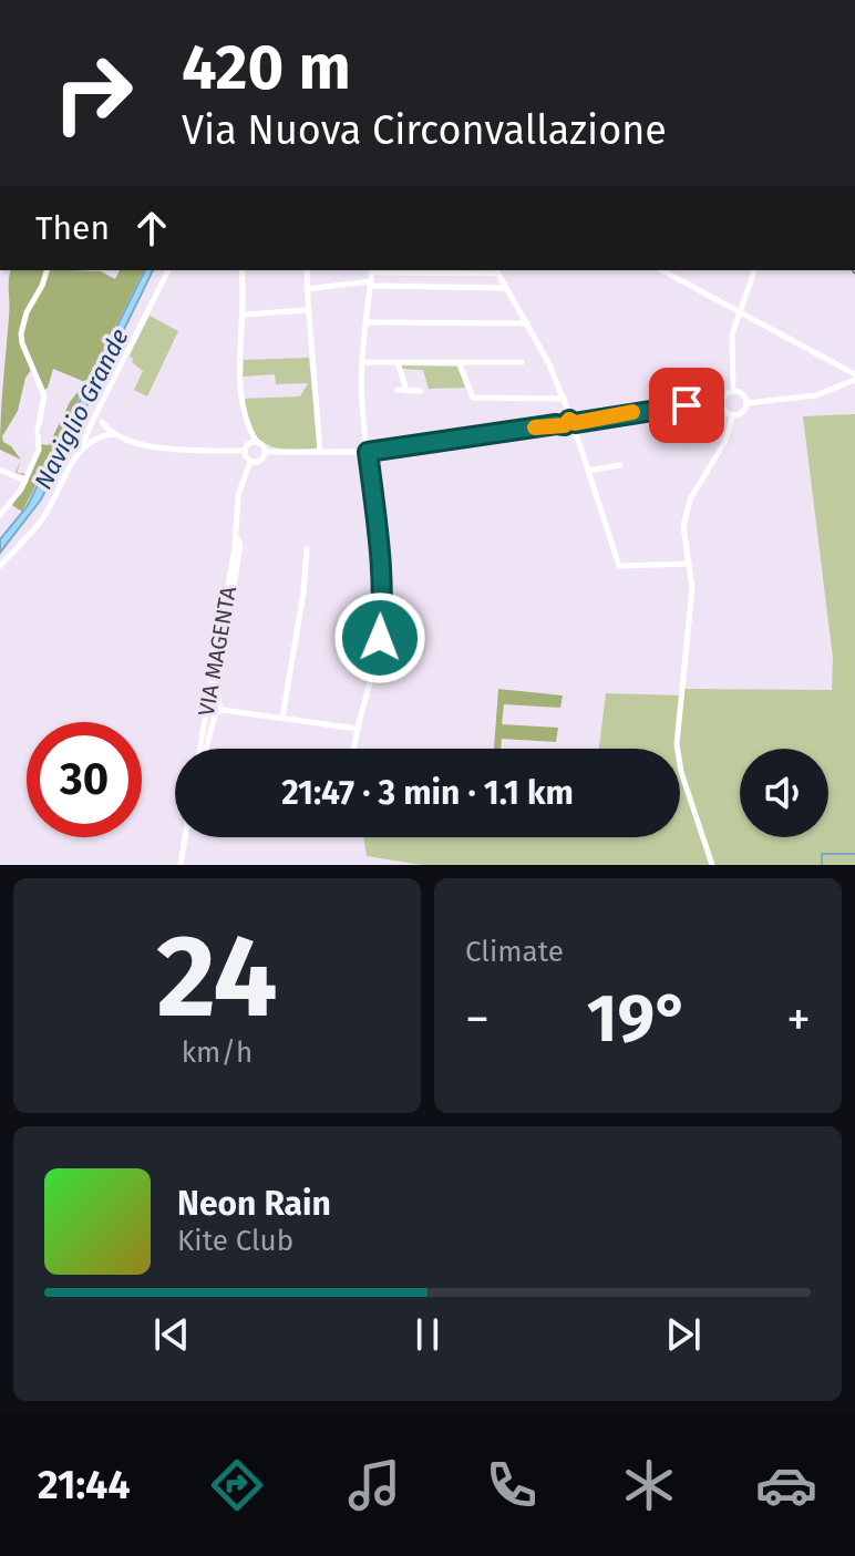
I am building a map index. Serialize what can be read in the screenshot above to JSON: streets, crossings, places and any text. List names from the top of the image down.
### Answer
{
  "streets": {
    "street": ["VIA MAGENTA"]
  },
  "water": ["Naviglio Grande"],
  "page": {
    "turn": ["420 m", "Via Nuova Circonvallazione"],
    "then": "Then",
    "limit": "30",
    "trip": "21:47 · 3 min · 1.1 km",
    "tile": [
      ["24", "km/h"],
      "Climate"
    ],
    "heat": ["−", "19°", "+"],
    "song": ["Neon Rain", "Kite Club"],
    "tabs": "21:44"
  }
}
